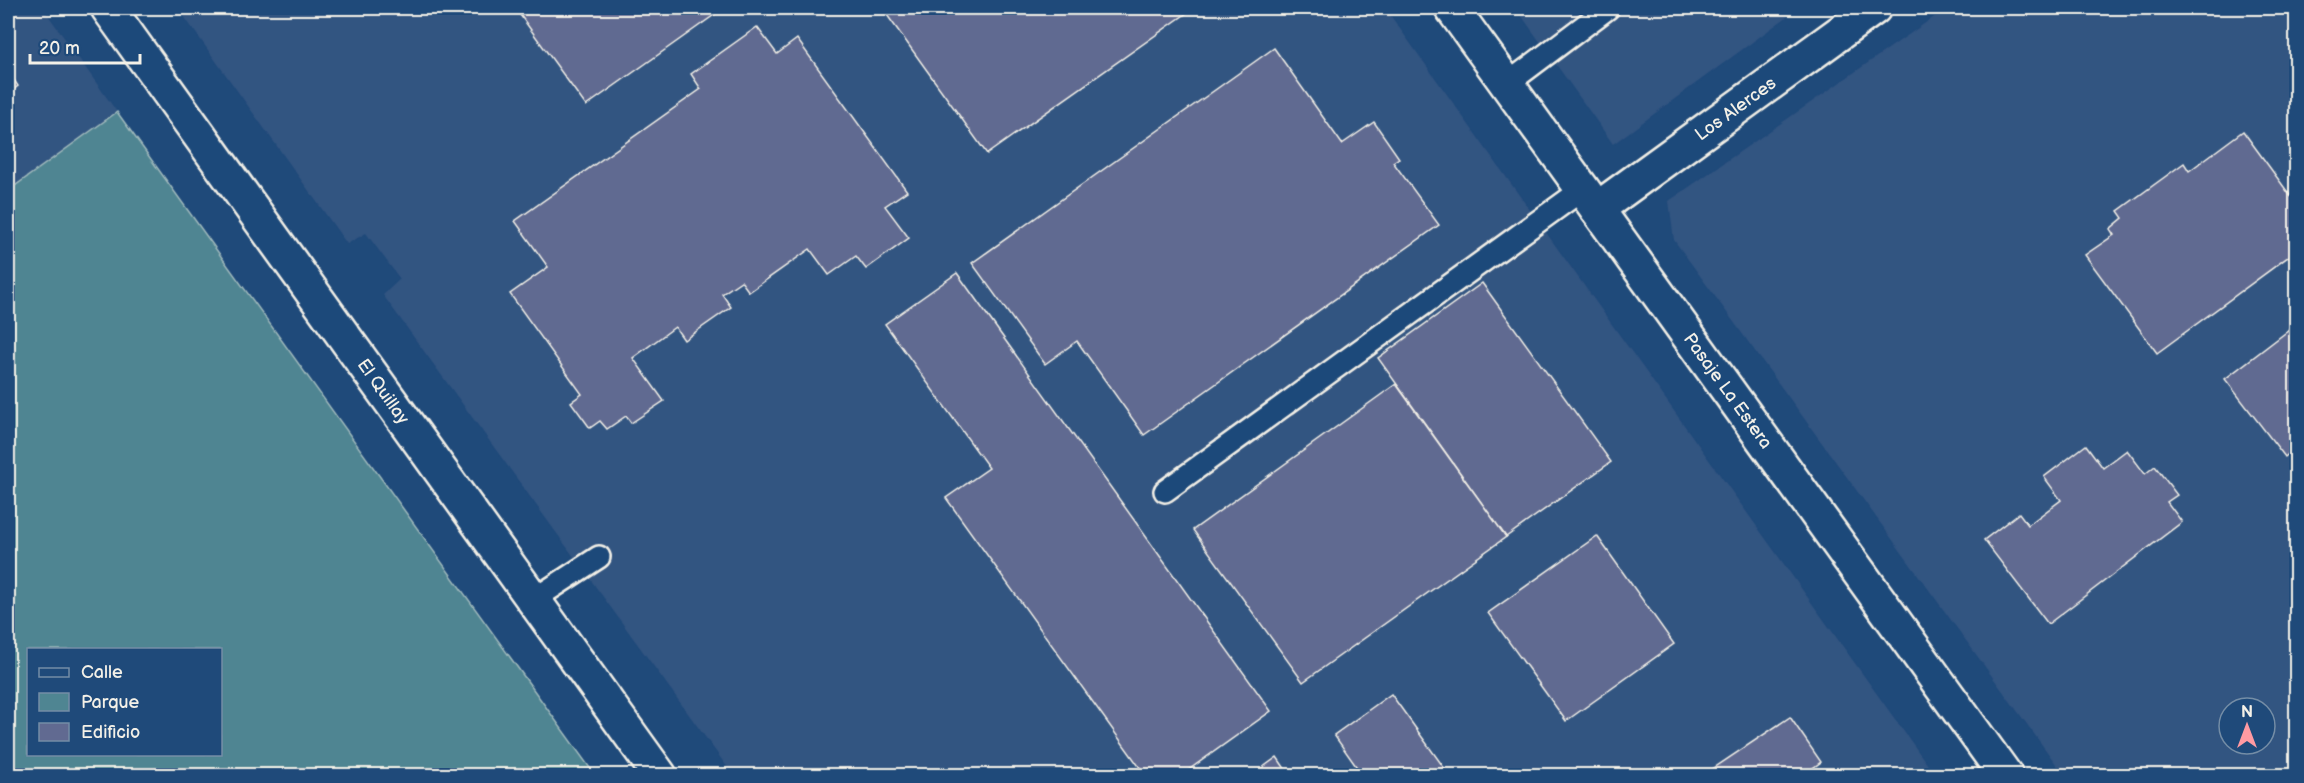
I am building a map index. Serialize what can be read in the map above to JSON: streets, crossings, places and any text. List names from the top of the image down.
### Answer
{
  "streets": {
    "street": ["Los Alerces", "El Quillay", "Pasaje La Estera"]
  },
  "crossings": [
    ["Los Alerces", "Pasaje La Estera"]
  ],
  "legend": ["Calle", "Parque", "Edificio"],
  "scale_bar": "20 m",
  "north": "top"
}
